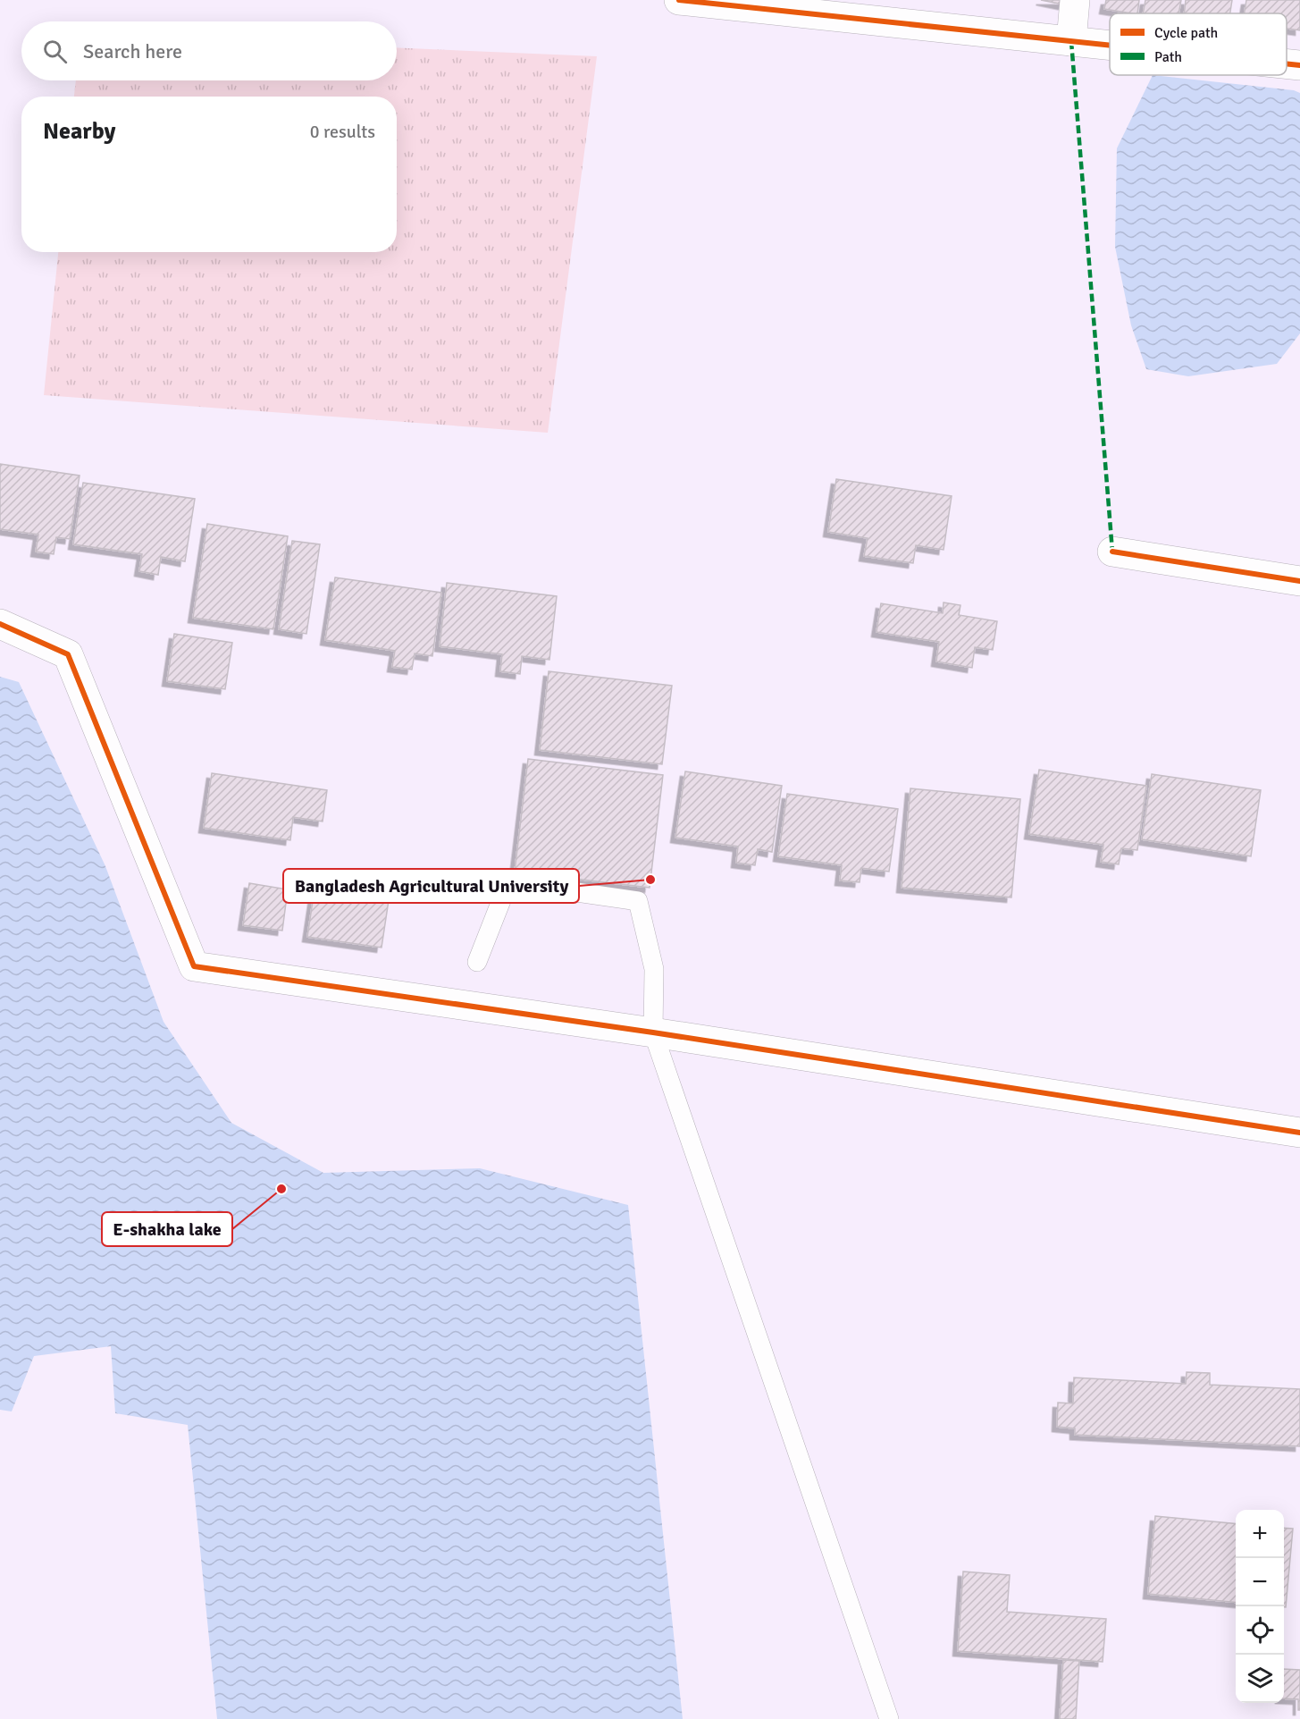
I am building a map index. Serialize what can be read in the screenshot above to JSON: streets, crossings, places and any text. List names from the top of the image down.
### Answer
{
  "places": ["Bangladesh Agricultural University", "E-shakha lake"],
  "legend": ["Cycle path", "Path"],
  "page": {
    "search": "Search here",
    "heading": ["Nearby", "0 results"],
    "map_buttons": ["+", "−"]
  }
}
